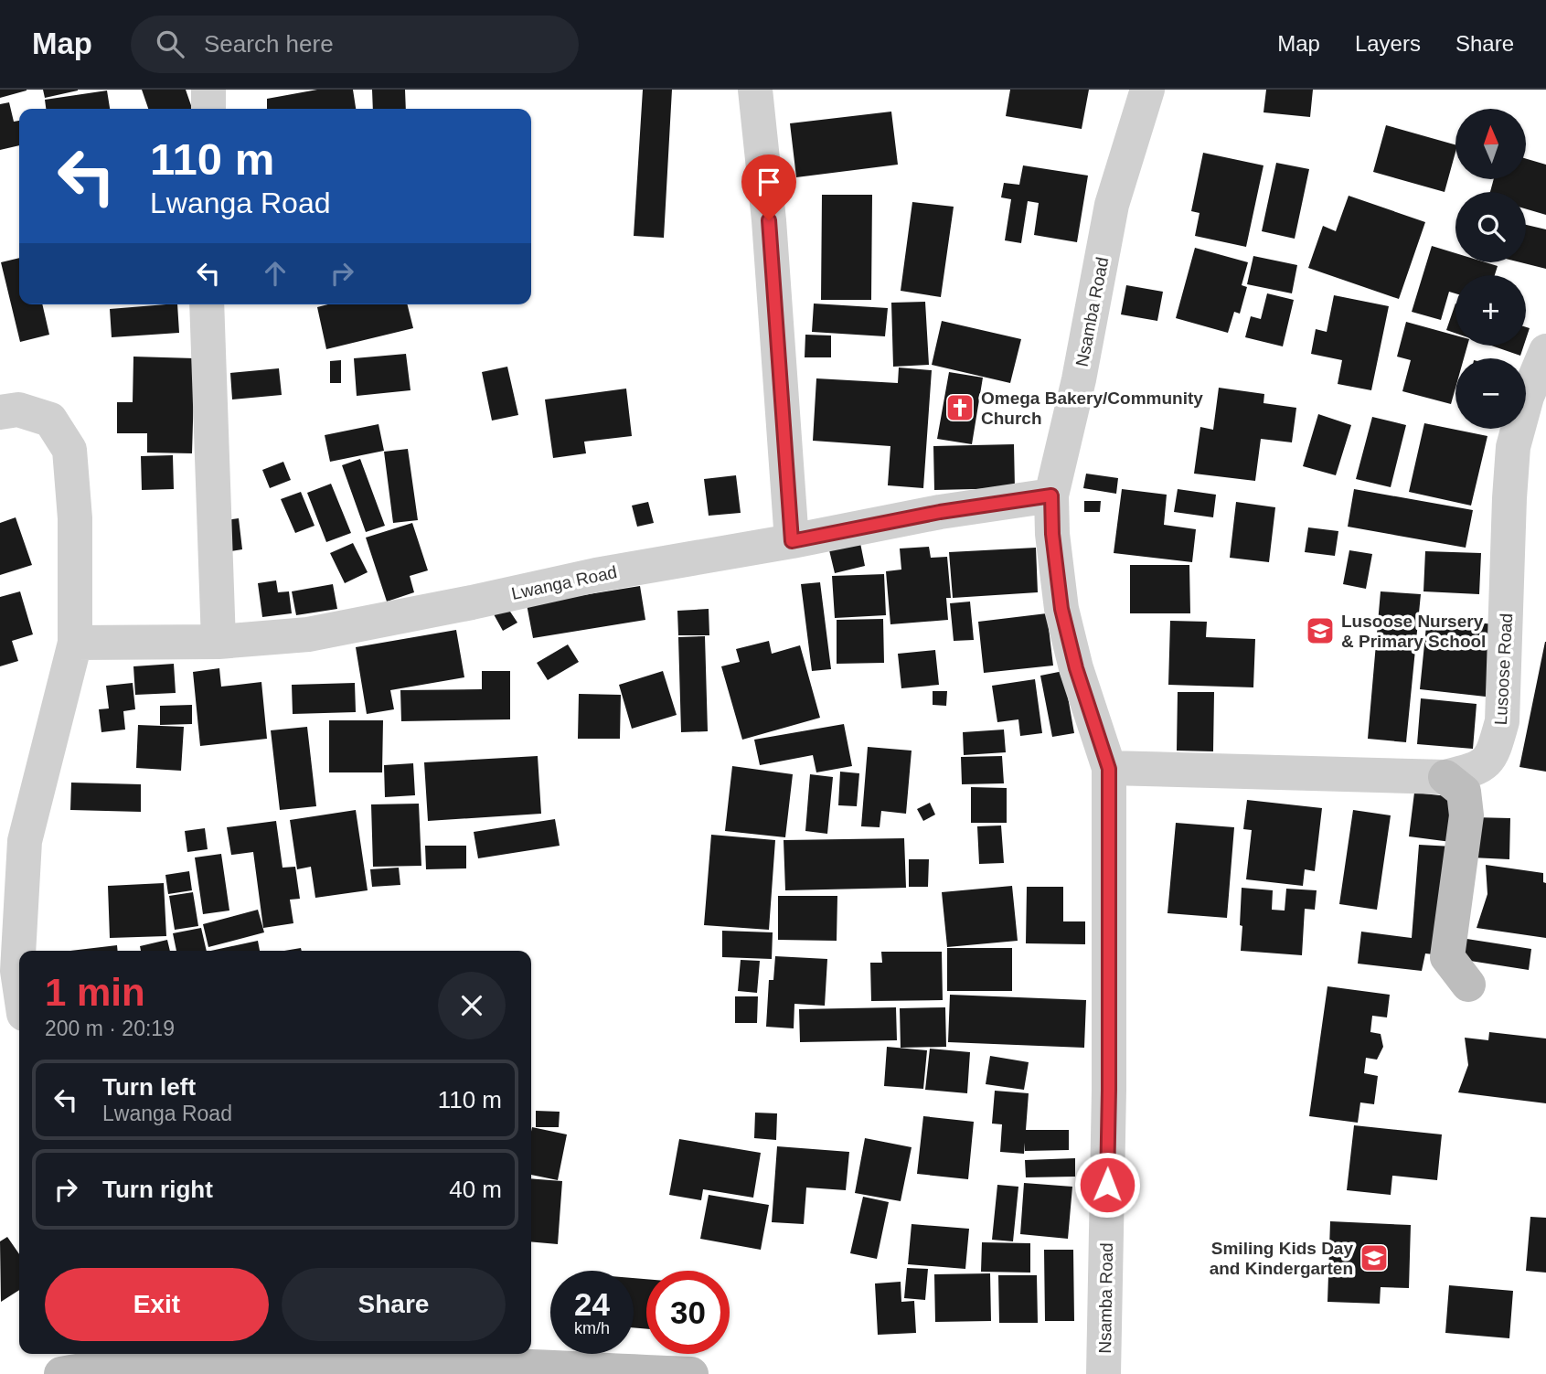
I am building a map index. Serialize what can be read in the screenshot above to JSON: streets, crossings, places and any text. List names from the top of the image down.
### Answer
{
  "streets": {
    "street": ["Nsamba Road", "Lwanga Road", "Lusoose Road"]
  },
  "crossings": [
    ["Nsamba Road", "Lwanga Road"],
    ["Nsamba Road", "Lusoose Road"]
  ],
  "places": {
    "church": ["Omega Bakery/Community Church"],
    "school or university": ["Lusoose Nursery & Primary School", "Smiling Kids Day and Kindergarten"]
  },
  "north": "top",
  "page": {
    "header": "Map",
    "search": "Search here",
    "nav": ["Map", "Layers", "Share"],
    "map_buttons": ["+", "−"],
    "turn": ["110 m", "Lwanga Road"],
    "heading": ["1 min", "200 m · 20:19"],
    "list": [
      {
        "name": "Turn left",
        "note": "Lwanga Road",
        "value": "110 m"
      },
      {
        "name": "Turn right",
        "value": "40 m"
      }
    ],
    "buttons": ["Exit", "Share"],
    "speed": "24 km/h",
    "limit": "30"
  }
}
